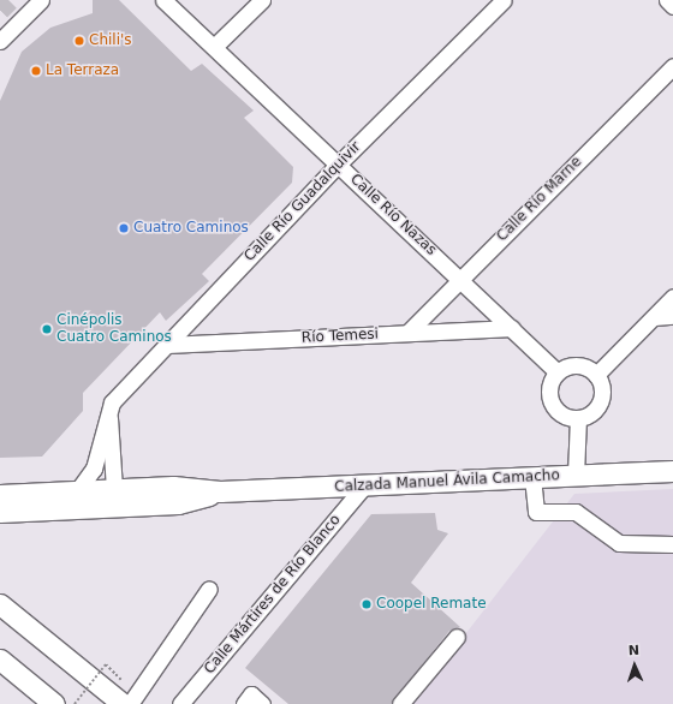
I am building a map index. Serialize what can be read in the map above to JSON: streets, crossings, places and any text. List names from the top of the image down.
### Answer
{
  "streets": {
    "main road": ["Calzada Manuel Ávila Camacho"],
    "street": [
      "Calle Río Marne",
      "Calle Río Guadalquivir",
      "Calle Río Nazas",
      "Río Temesi",
      "Calle Mártires de Río Blanco"
    ]
  },
  "crossings": [
    ["Calle Río Marne", "Calle Río Nazas"],
    ["Calle Río Marne", "Río Temesi"],
    ["Calle Río Guadalquivir", "Calle Río Nazas"],
    ["Calle Río Guadalquivir", "Río Temesi"],
    ["Calle Río Nazas", "Río Temesi"],
    ["Calzada Manuel Ávila Camacho", "Calle Mártires de Río Blanco"]
  ],
  "places": [
    "Chili's",
    "La Terraza",
    "Cuatro Caminos",
    "Cinépolis Cuatro Caminos",
    "Coopel Remate"
  ],
  "north": "top"
}
